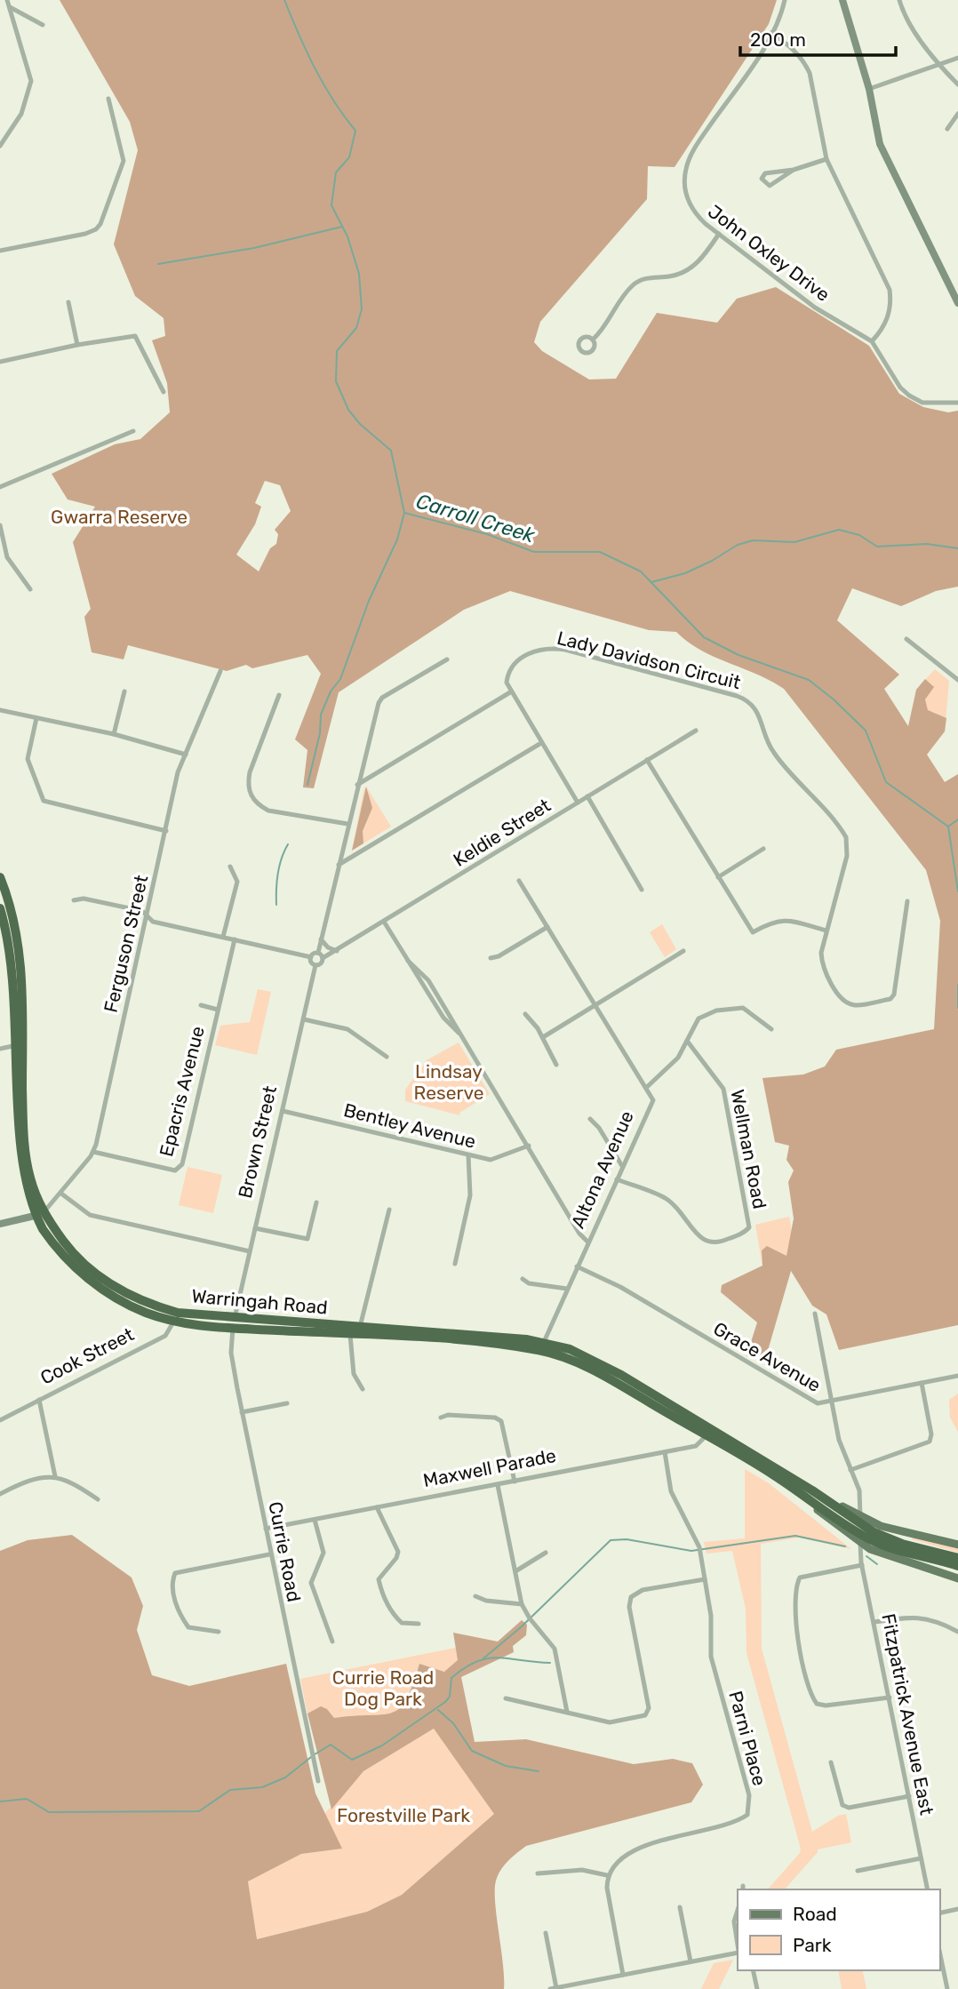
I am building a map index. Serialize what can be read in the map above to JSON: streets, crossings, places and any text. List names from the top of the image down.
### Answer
{
  "streets": {
    "highway": ["Warringah Road"],
    "street": [
      "John Oxley Drive",
      "Lady Davidson Circuit",
      "Keldie Street",
      "Ferguson Street",
      "Epacris Avenue",
      "Bentley Avenue",
      "Brown Street",
      "Wellman Road",
      "Altona Avenue",
      "Cook Street",
      "Grace Avenue",
      "Maxwell Parade",
      "Currie Road",
      "Fitzpatrick Avenue East",
      "Parni Place"
    ]
  },
  "crossings": [
    ["Keldie Street", "Brown Street"],
    ["Ferguson Street", "Epacris Avenue"],
    ["Ferguson Street", "Warringah Road"],
    ["Bentley Avenue", "Brown Street"],
    ["Brown Street", "Warringah Road"],
    ["Brown Street", "Currie Road"],
    ["Wellman Road", "Altona Avenue"],
    ["Altona Avenue", "Warringah Road"],
    ["Altona Avenue", "Grace Avenue"],
    ["Warringah Road", "Cook Street"],
    ["Warringah Road", "Maxwell Parade"],
    ["Warringah Road", "Currie Road"],
    ["Warringah Road", "Fitzpatrick Avenue East"],
    ["Maxwell Parade", "Currie Road"],
    ["Maxwell Parade", "Parni Place"]
  ],
  "water": ["Carroll Creek"],
  "parks": [
    "Gwarra Reserve",
    "Lindsay Reserve",
    "Currie Road Dog Park",
    "Forestville Park"
  ],
  "legend": ["Road", "Park"],
  "scale_bar": "200 m"
}
